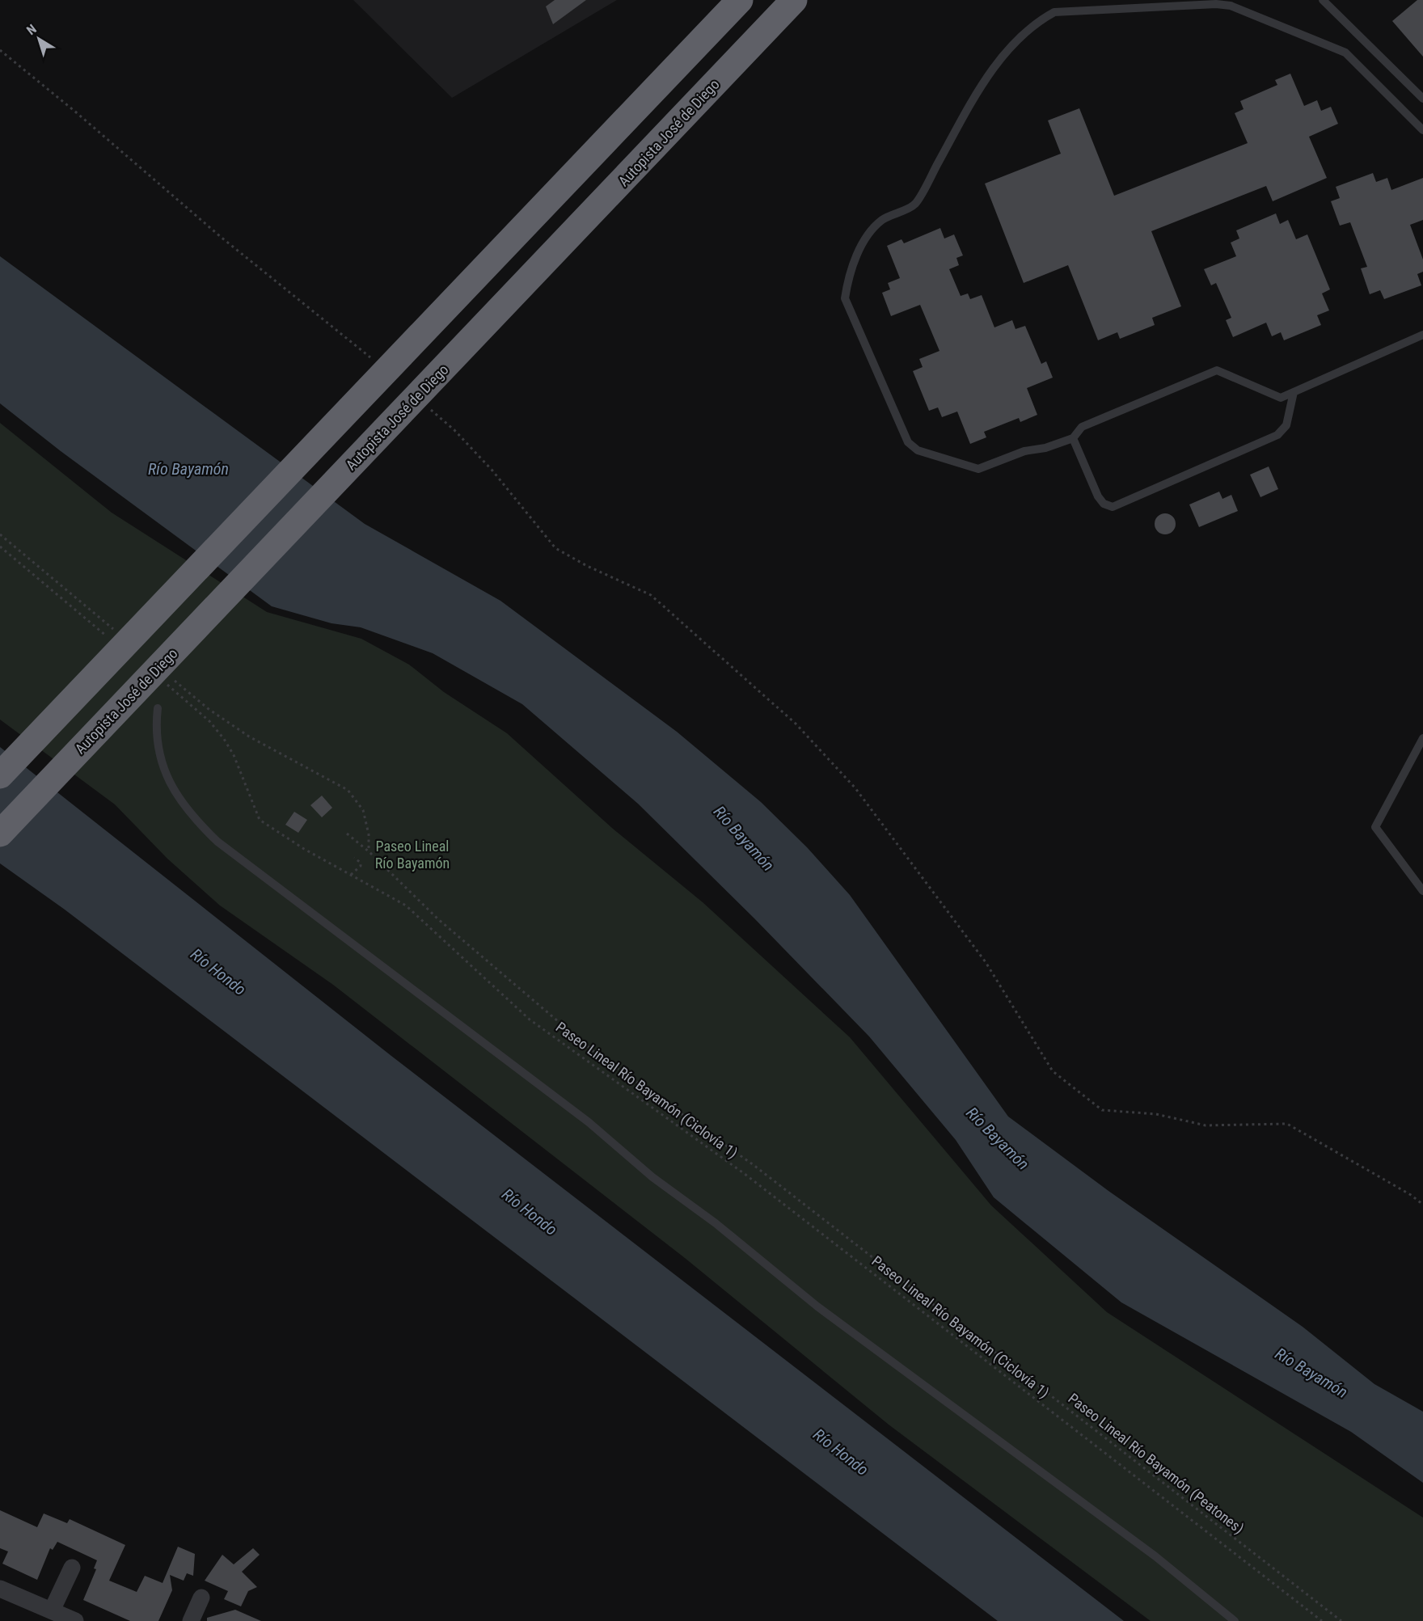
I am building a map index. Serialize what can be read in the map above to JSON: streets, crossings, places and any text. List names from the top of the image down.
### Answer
{
  "streets": {
    "highway": ["Autopista José de Diego"],
    "path": ["Paseo Lineal Río Bayamón (Ciclovía 1)", "Paseo Lineal Río Bayamón (Peatones)"]
  },
  "water": ["Río Bayamón", "Río Hondo"],
  "parks": ["Paseo Lineal Río Bayamón"],
  "north": "top left"
}
